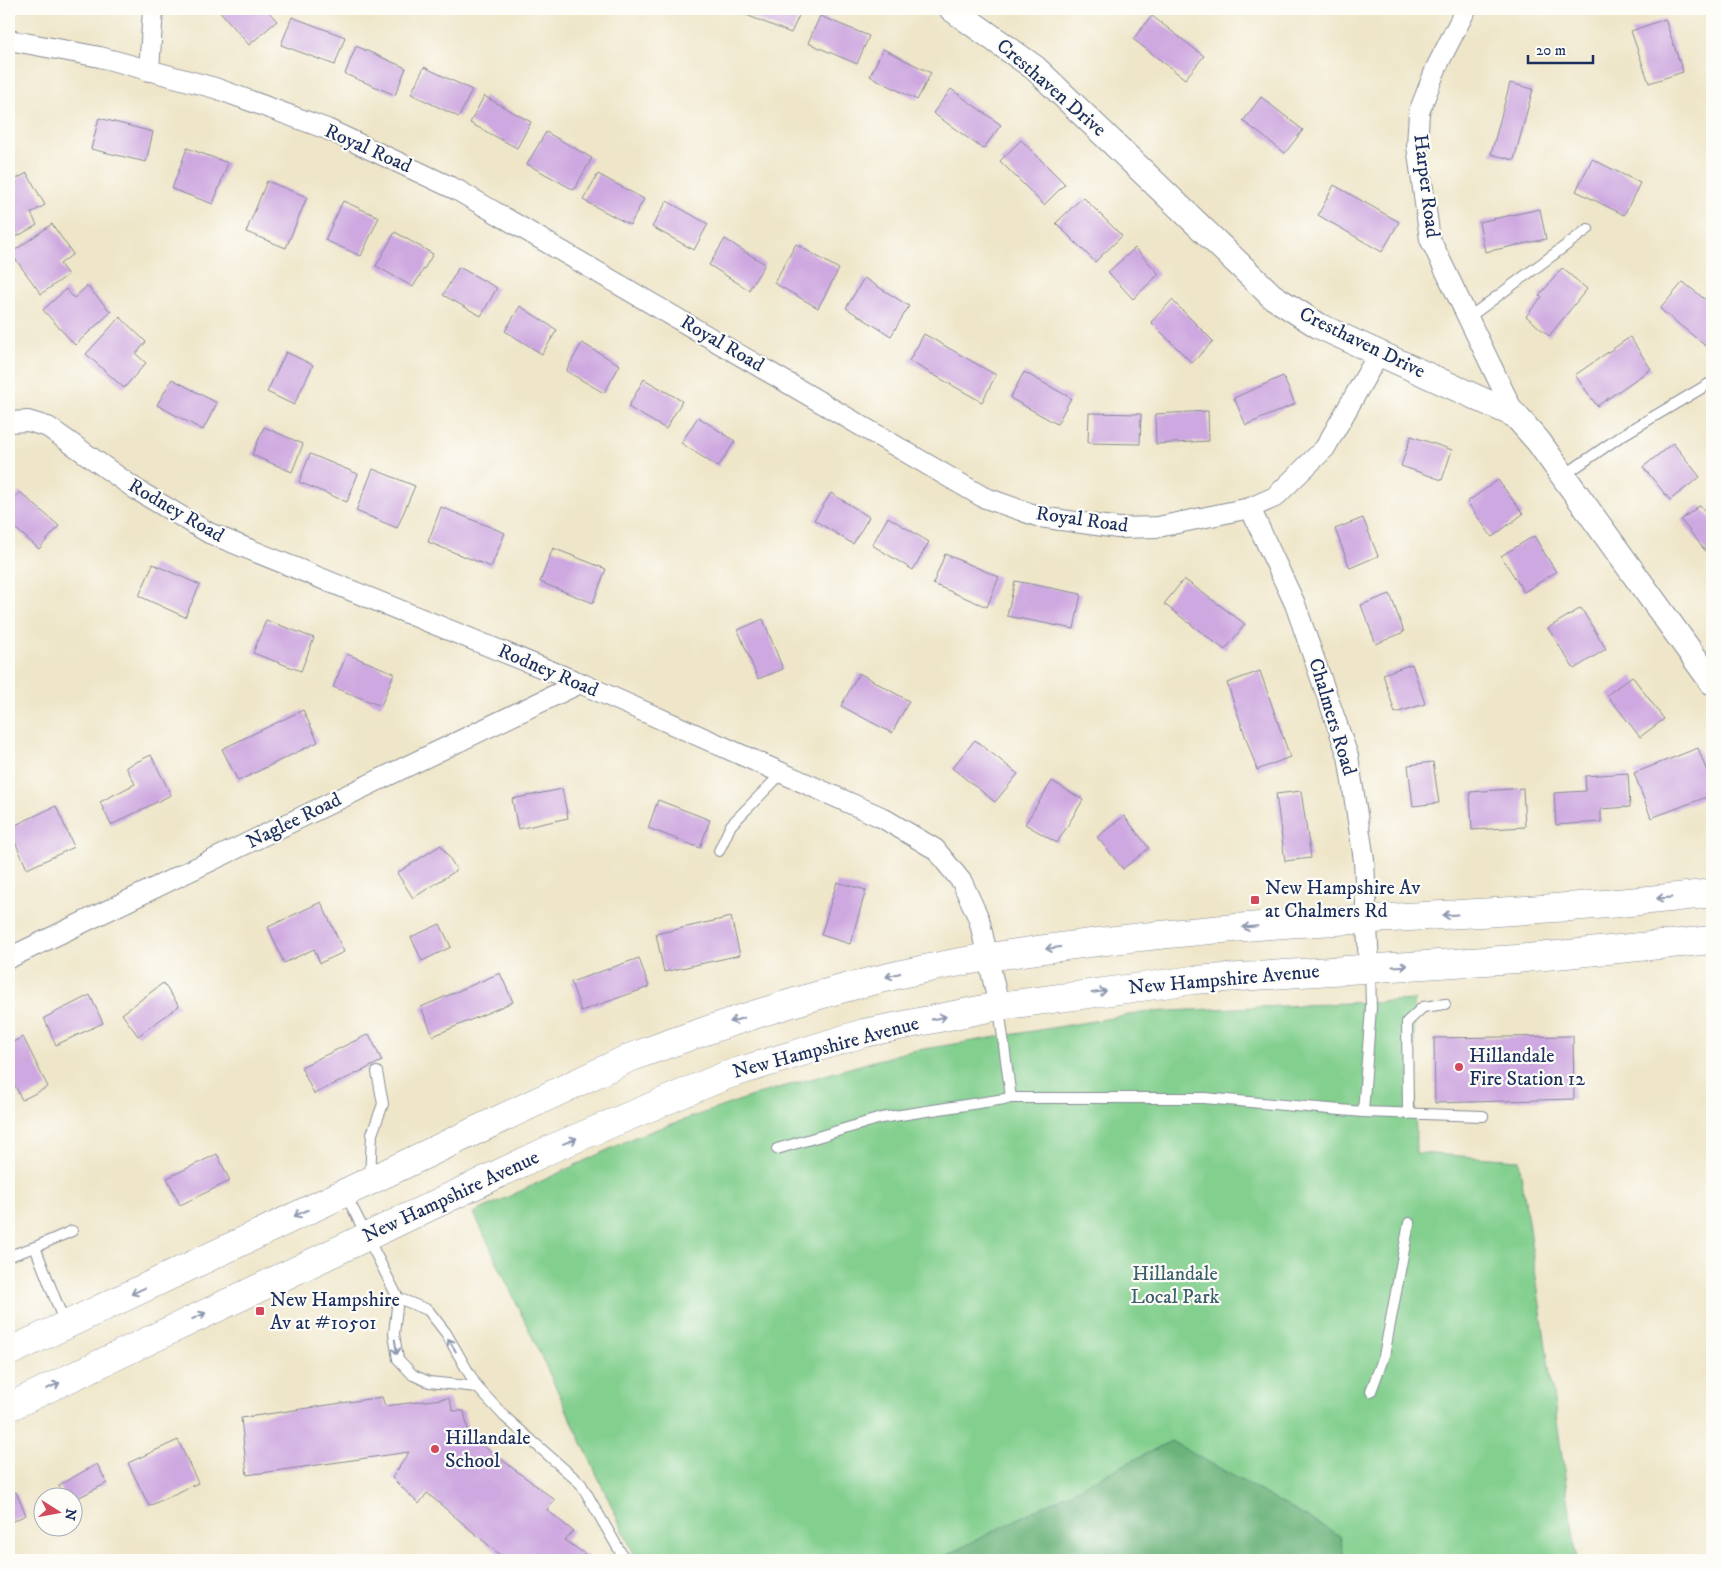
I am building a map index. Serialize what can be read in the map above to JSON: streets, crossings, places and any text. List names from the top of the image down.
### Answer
{
  "streets": {
    "main road": ["New Hampshire Avenue"],
    "street": [
      "Cresthaven Drive",
      "Royal Road",
      "Harper Road",
      "Rodney Road",
      "Chalmers Road",
      "Naglee Road"
    ]
  },
  "crossings": [
    ["Cresthaven Drive", "Royal Road"],
    ["Cresthaven Drive", "Harper Road"],
    ["Royal Road", "Chalmers Road"],
    ["Rodney Road", "Naglee Road"],
    ["Rodney Road", "New Hampshire Avenue"],
    ["Chalmers Road", "New Hampshire Avenue"]
  ],
  "parks": ["Hillandale Local Park"],
  "places": {
    "transit": ["New Hampshire Av at Chalmers Rd", "New Hampshire Av at #10501"],
    "other": ["Hillandale Fire Station 12", "Hillandale School"]
  },
  "scale_bar": "20 m",
  "north": "right"
}
